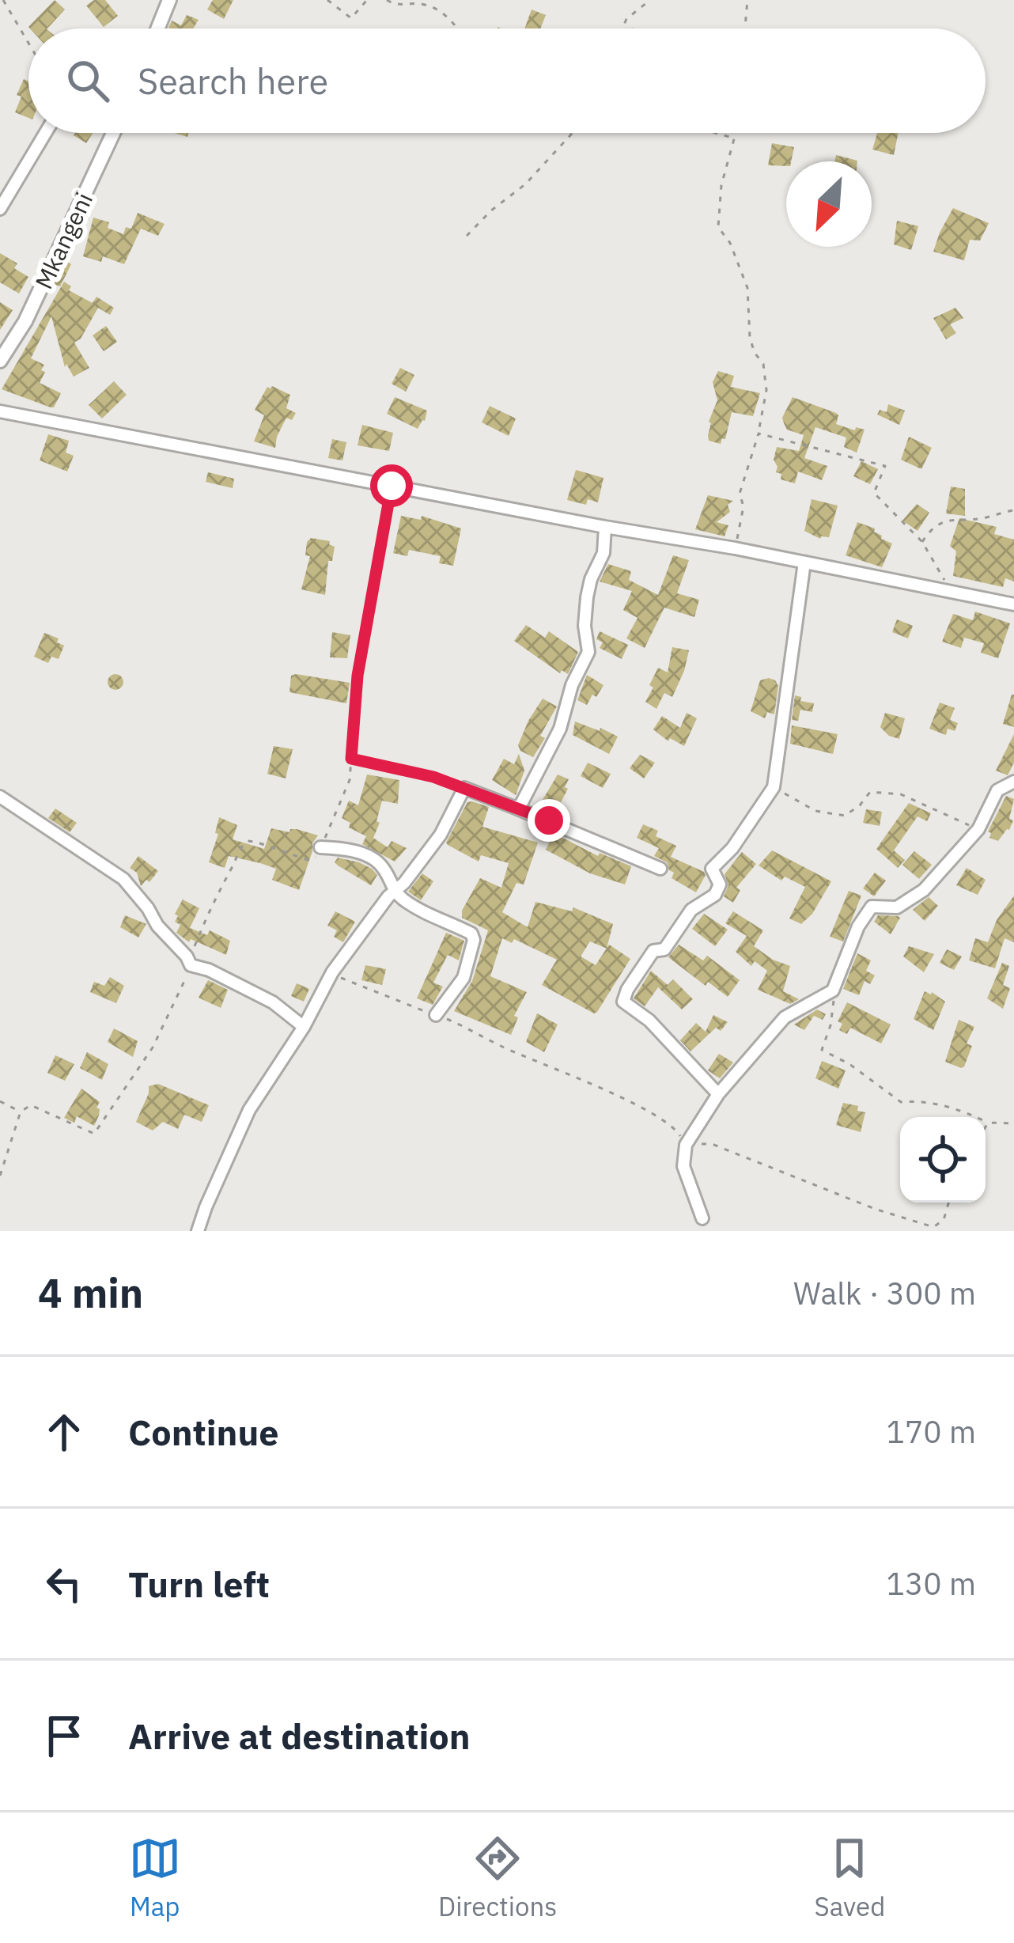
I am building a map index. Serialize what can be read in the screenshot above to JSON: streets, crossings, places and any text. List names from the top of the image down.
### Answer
{
  "streets": {
    "street": ["Mkangeni"]
  },
  "north": "bottom left",
  "page": {
    "search": "Search here",
    "heading": ["4 min", "Walk · 300 m"],
    "list": [
      ["Continue", "170 m"],
      ["Turn left", "130 m"],
      "Arrive at destination"
    ],
    "nav": ["Map", "Directions", "Saved"]
  }
}
